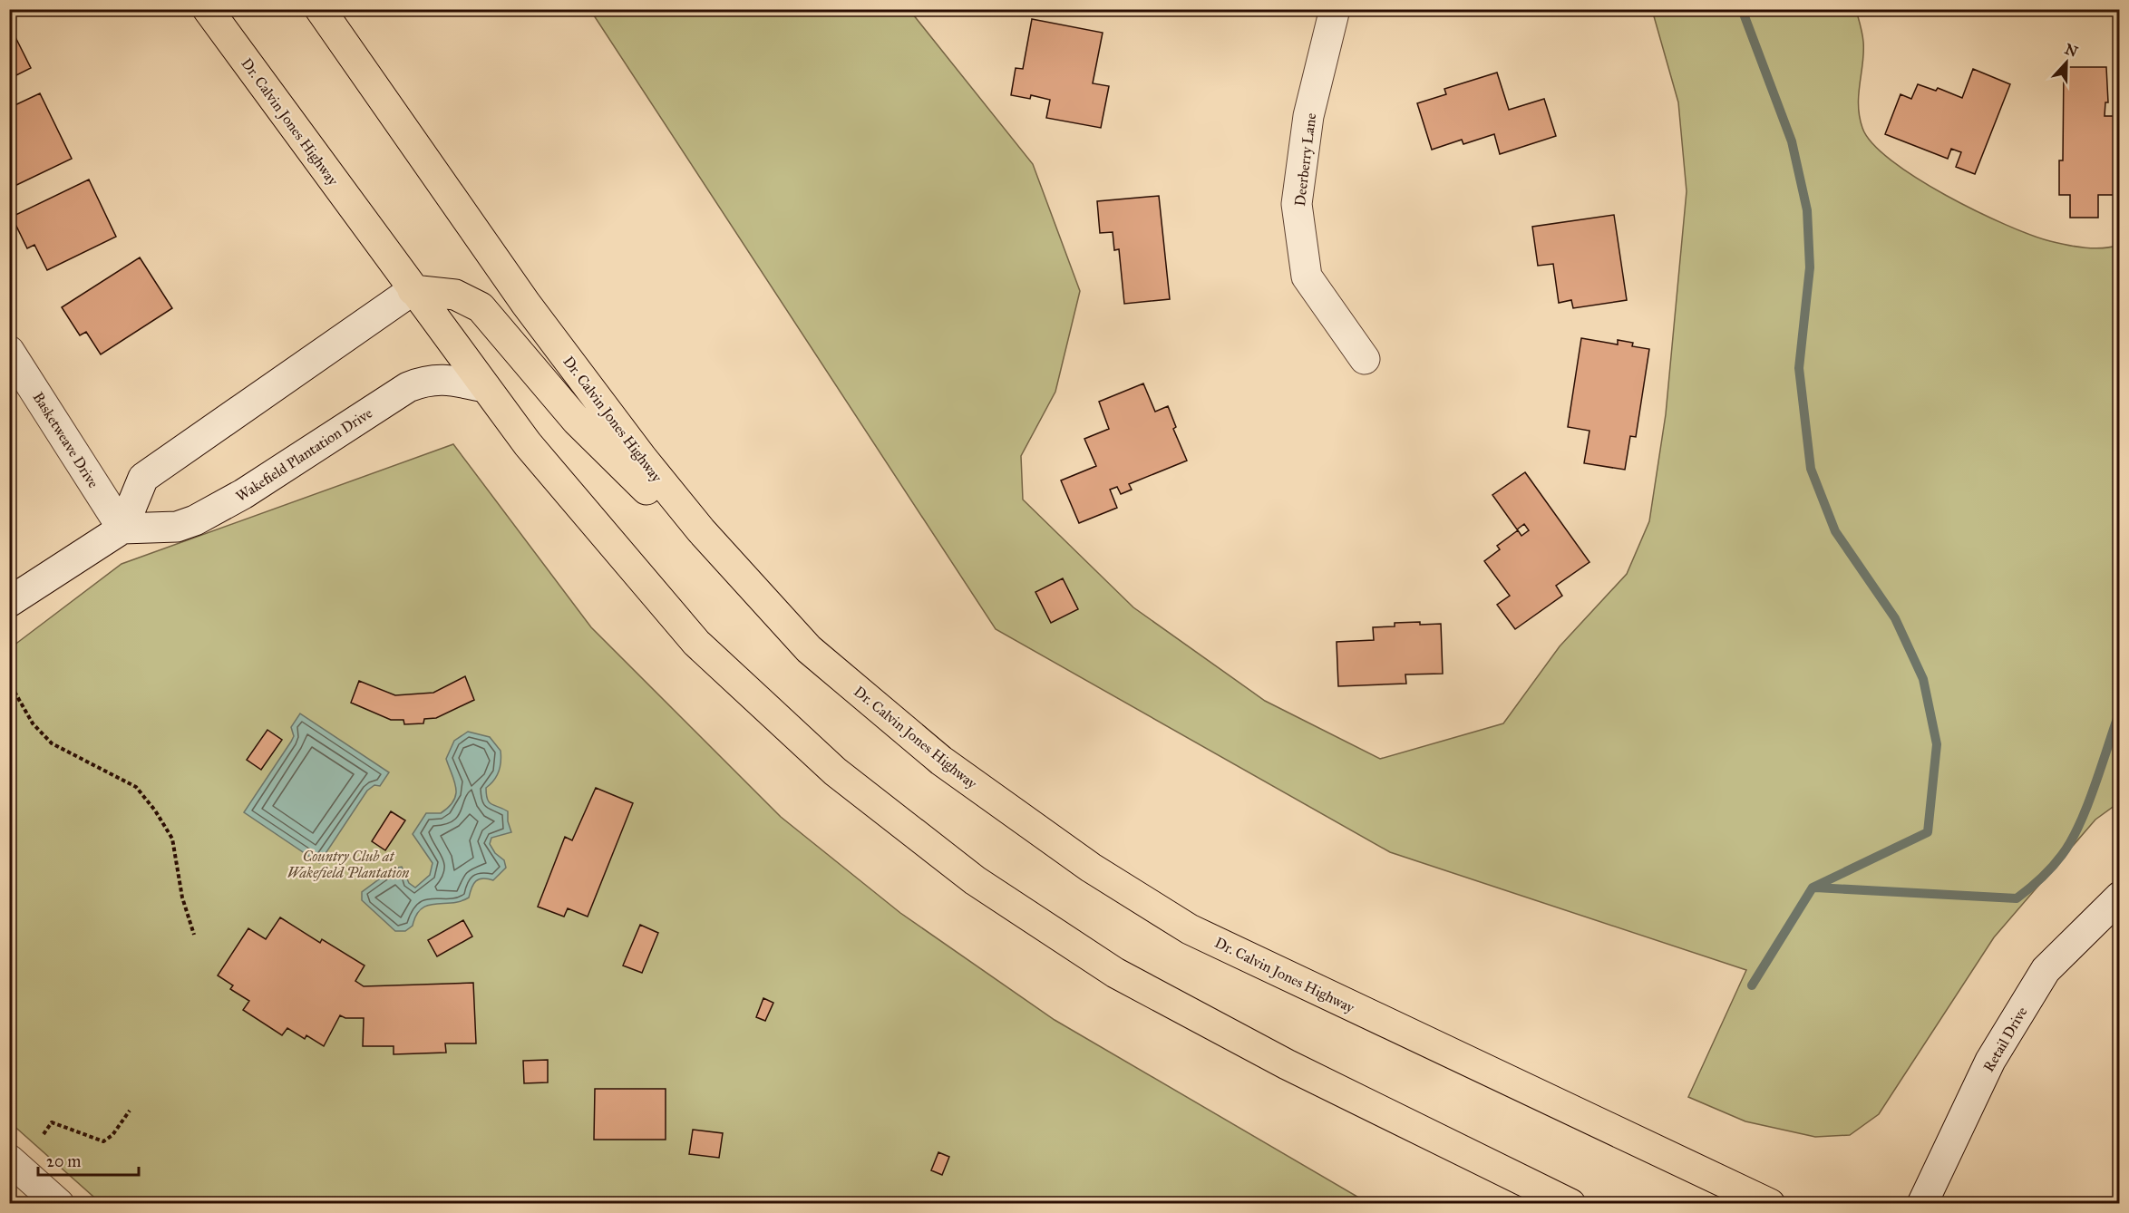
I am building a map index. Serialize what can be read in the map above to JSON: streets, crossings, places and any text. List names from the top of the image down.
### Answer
{
  "streets": {
    "highway": ["Dr. Calvin Jones Highway"],
    "street": [
      "Deerberry Lane",
      "Basketweave Drive",
      "Wakefield Plantation Drive",
      "Retail Drive"
    ]
  },
  "crossings": [
    ["Dr. Calvin Jones Highway", "Wakefield Plantation Drive"],
    ["Basketweave Drive", "Wakefield Plantation Drive"]
  ],
  "parks": ["Country Club at Wakefield Plantation"],
  "scale_bar": "20 m",
  "north": "top"
}
